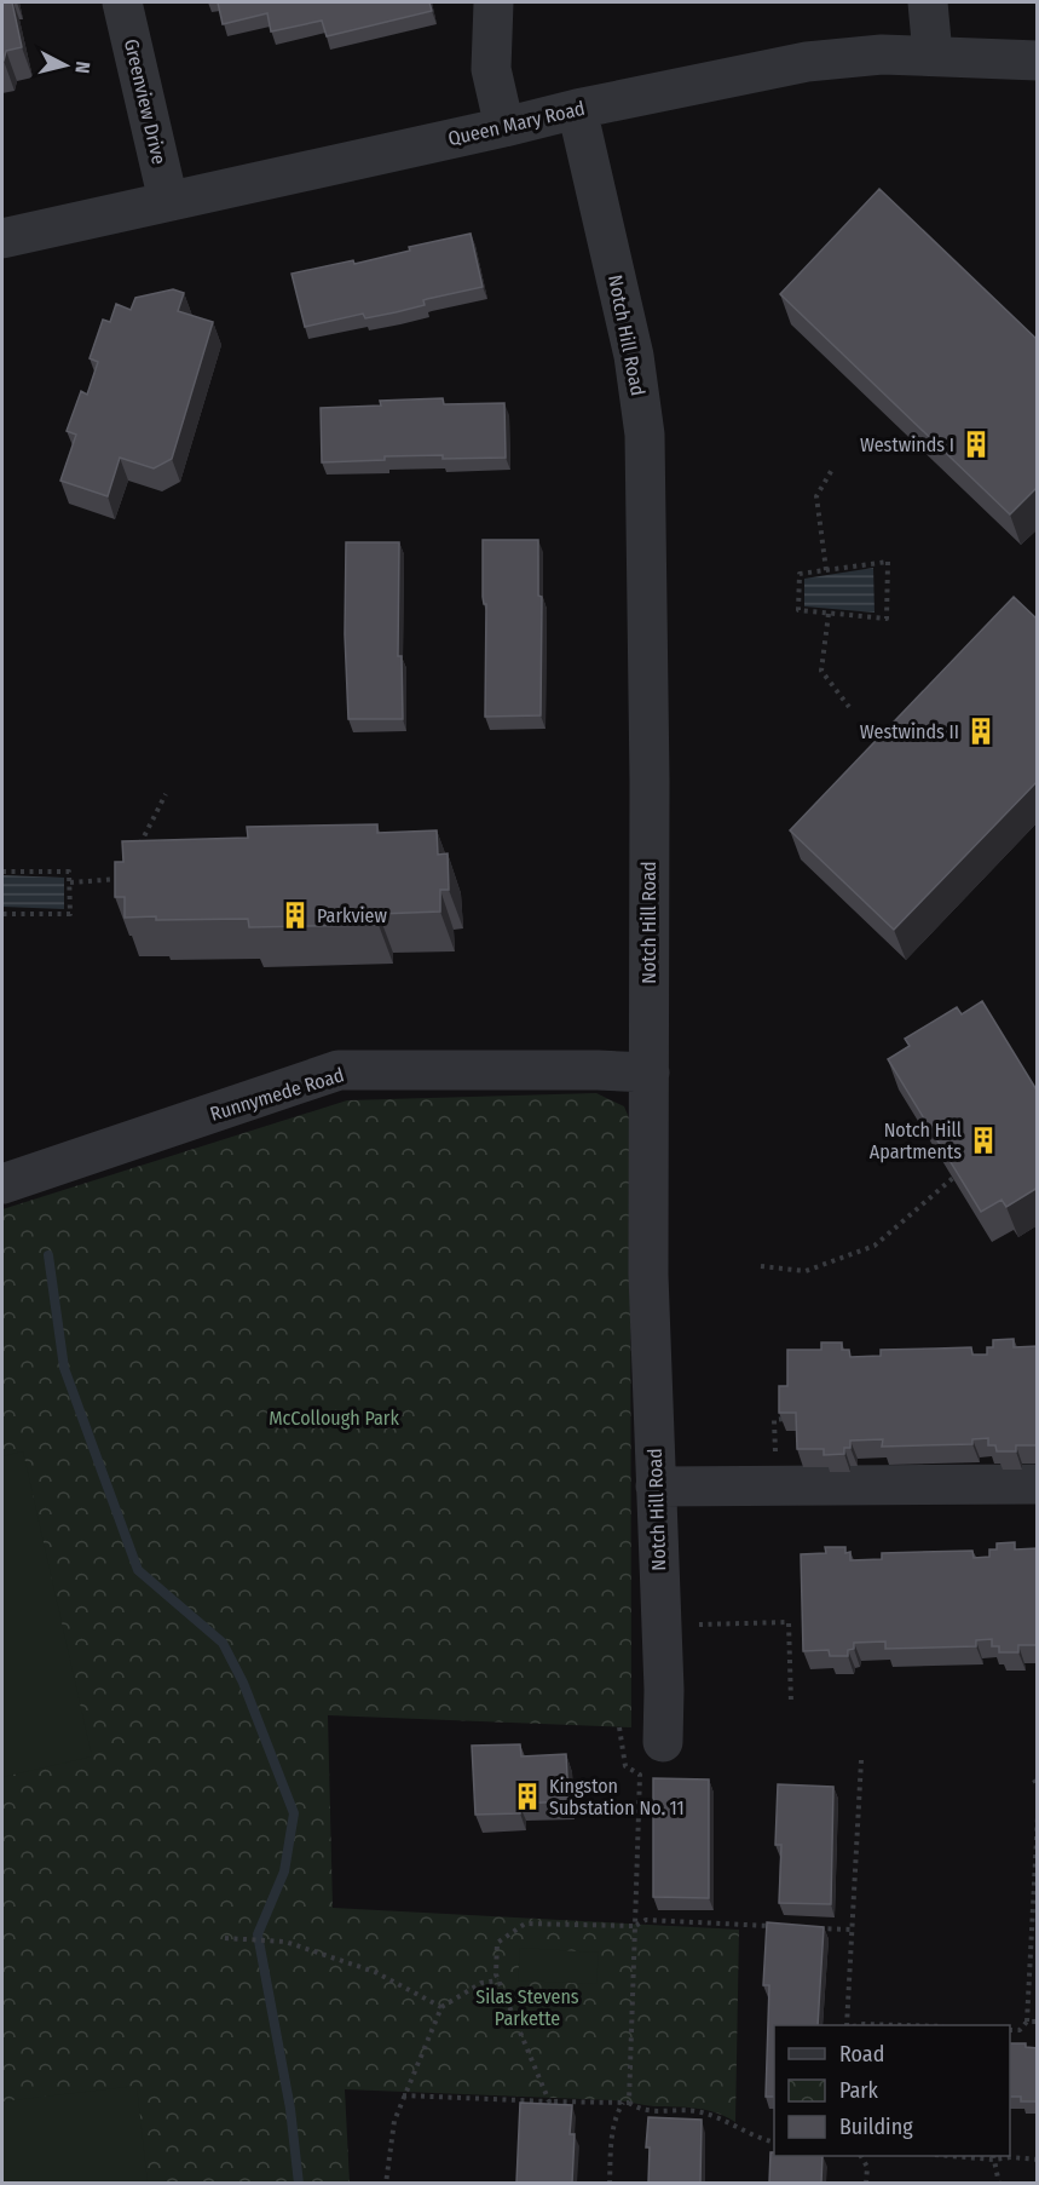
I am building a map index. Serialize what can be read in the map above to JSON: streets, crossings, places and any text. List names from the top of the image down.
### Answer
{
  "streets": {
    "street": [
      "Greenview Drive",
      "Queen Mary Road",
      "Notch Hill Road",
      "Runnymede Road"
    ]
  },
  "crossings": [
    ["Greenview Drive", "Queen Mary Road"],
    ["Queen Mary Road", "Notch Hill Road"],
    ["Notch Hill Road", "Runnymede Road"]
  ],
  "parks": ["McCollough Park", "Silas Stevens Parkette"],
  "places": {
    "building": [
      "Westwinds I",
      "Westwinds II",
      "Parkview",
      "Notch Hill Apartments",
      "Kingston Substation No. 11"
    ]
  },
  "legend": ["Road", "Park", "Building"],
  "north": "right"
}
